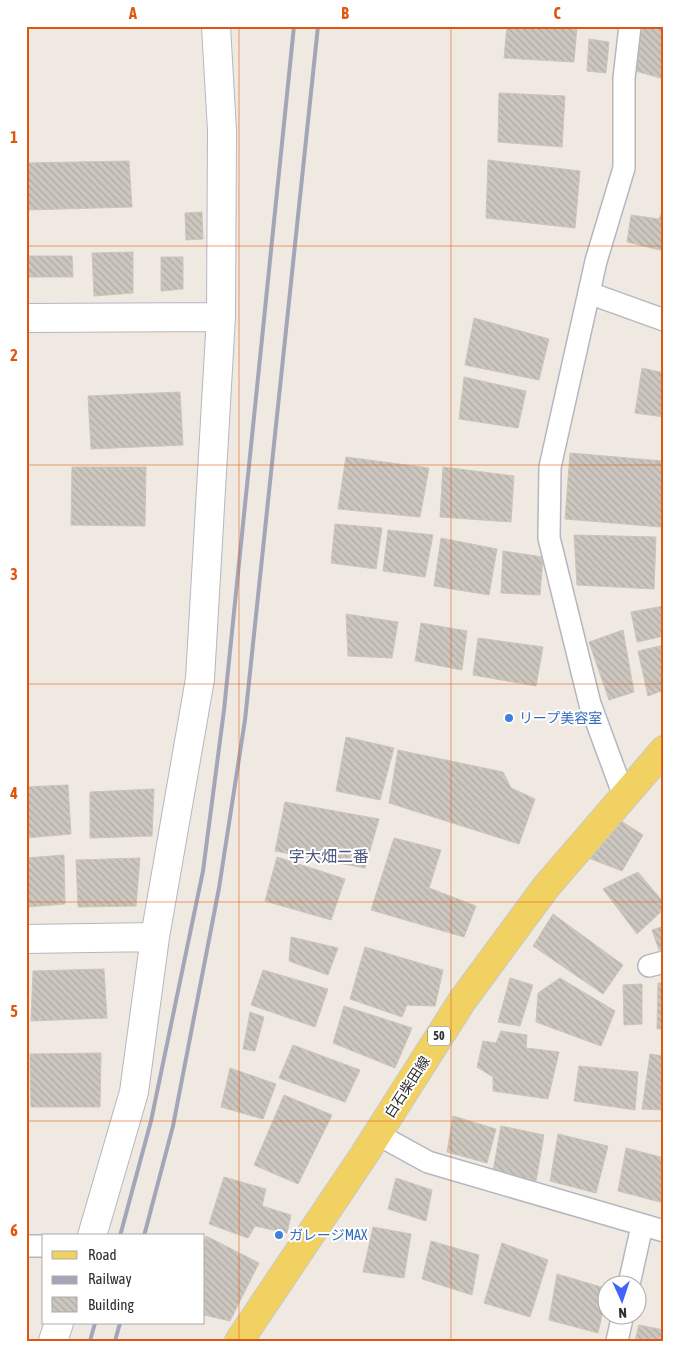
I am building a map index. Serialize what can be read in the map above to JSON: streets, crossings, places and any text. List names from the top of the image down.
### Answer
{
  "streets": {
    "main road": ["50", "白石柴田線"]
  },
  "districts": ["字大畑二番"],
  "places": ["リープ美容室", "ガレージMAX"],
  "legend": ["Road", "Railway", "Building"],
  "north": "bottom",
  "grid": {
    "columns": ["A", "B", "C"],
    "rows": [
      "1",
      "2",
      "3",
      "4",
      "5",
      "6"
    ]
  }
}
